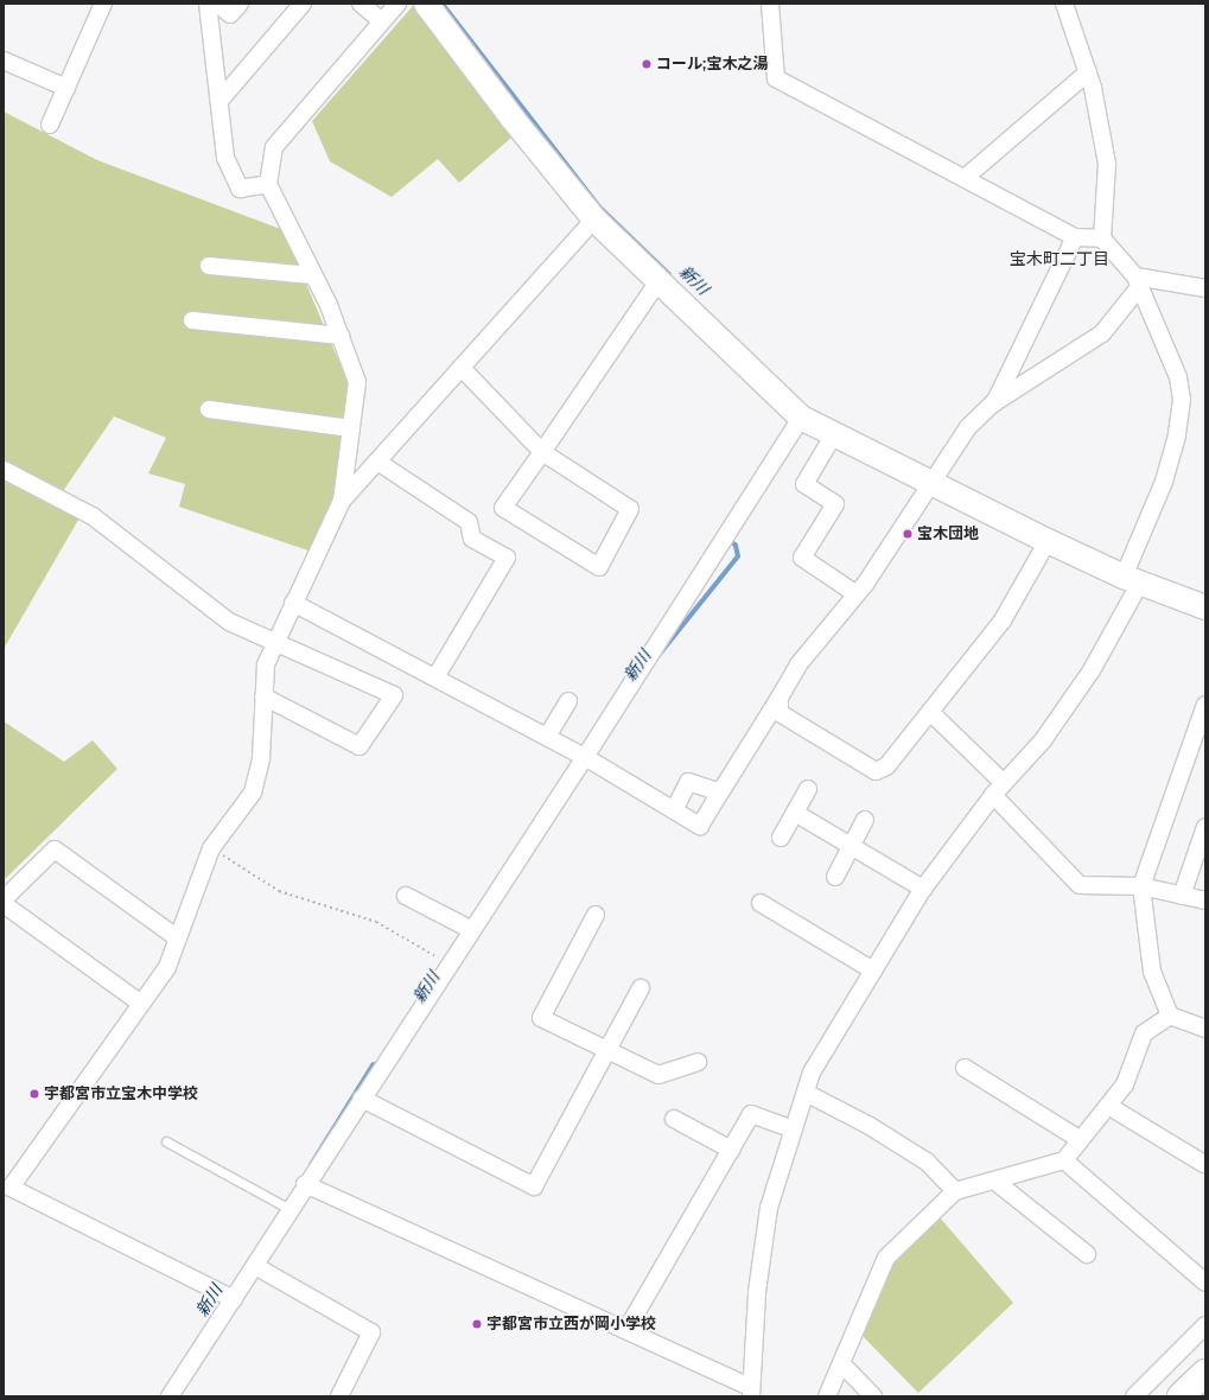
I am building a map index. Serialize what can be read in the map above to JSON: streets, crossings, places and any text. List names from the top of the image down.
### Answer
{
  "districts": ["宝木町二丁目"],
  "water": ["新川"],
  "places": [
    "コール;宝木之湯",
    "宝木団地",
    "宇都宮市立宝木中学校",
    "宇都宮市立西が岡小学校"
  ]
}
